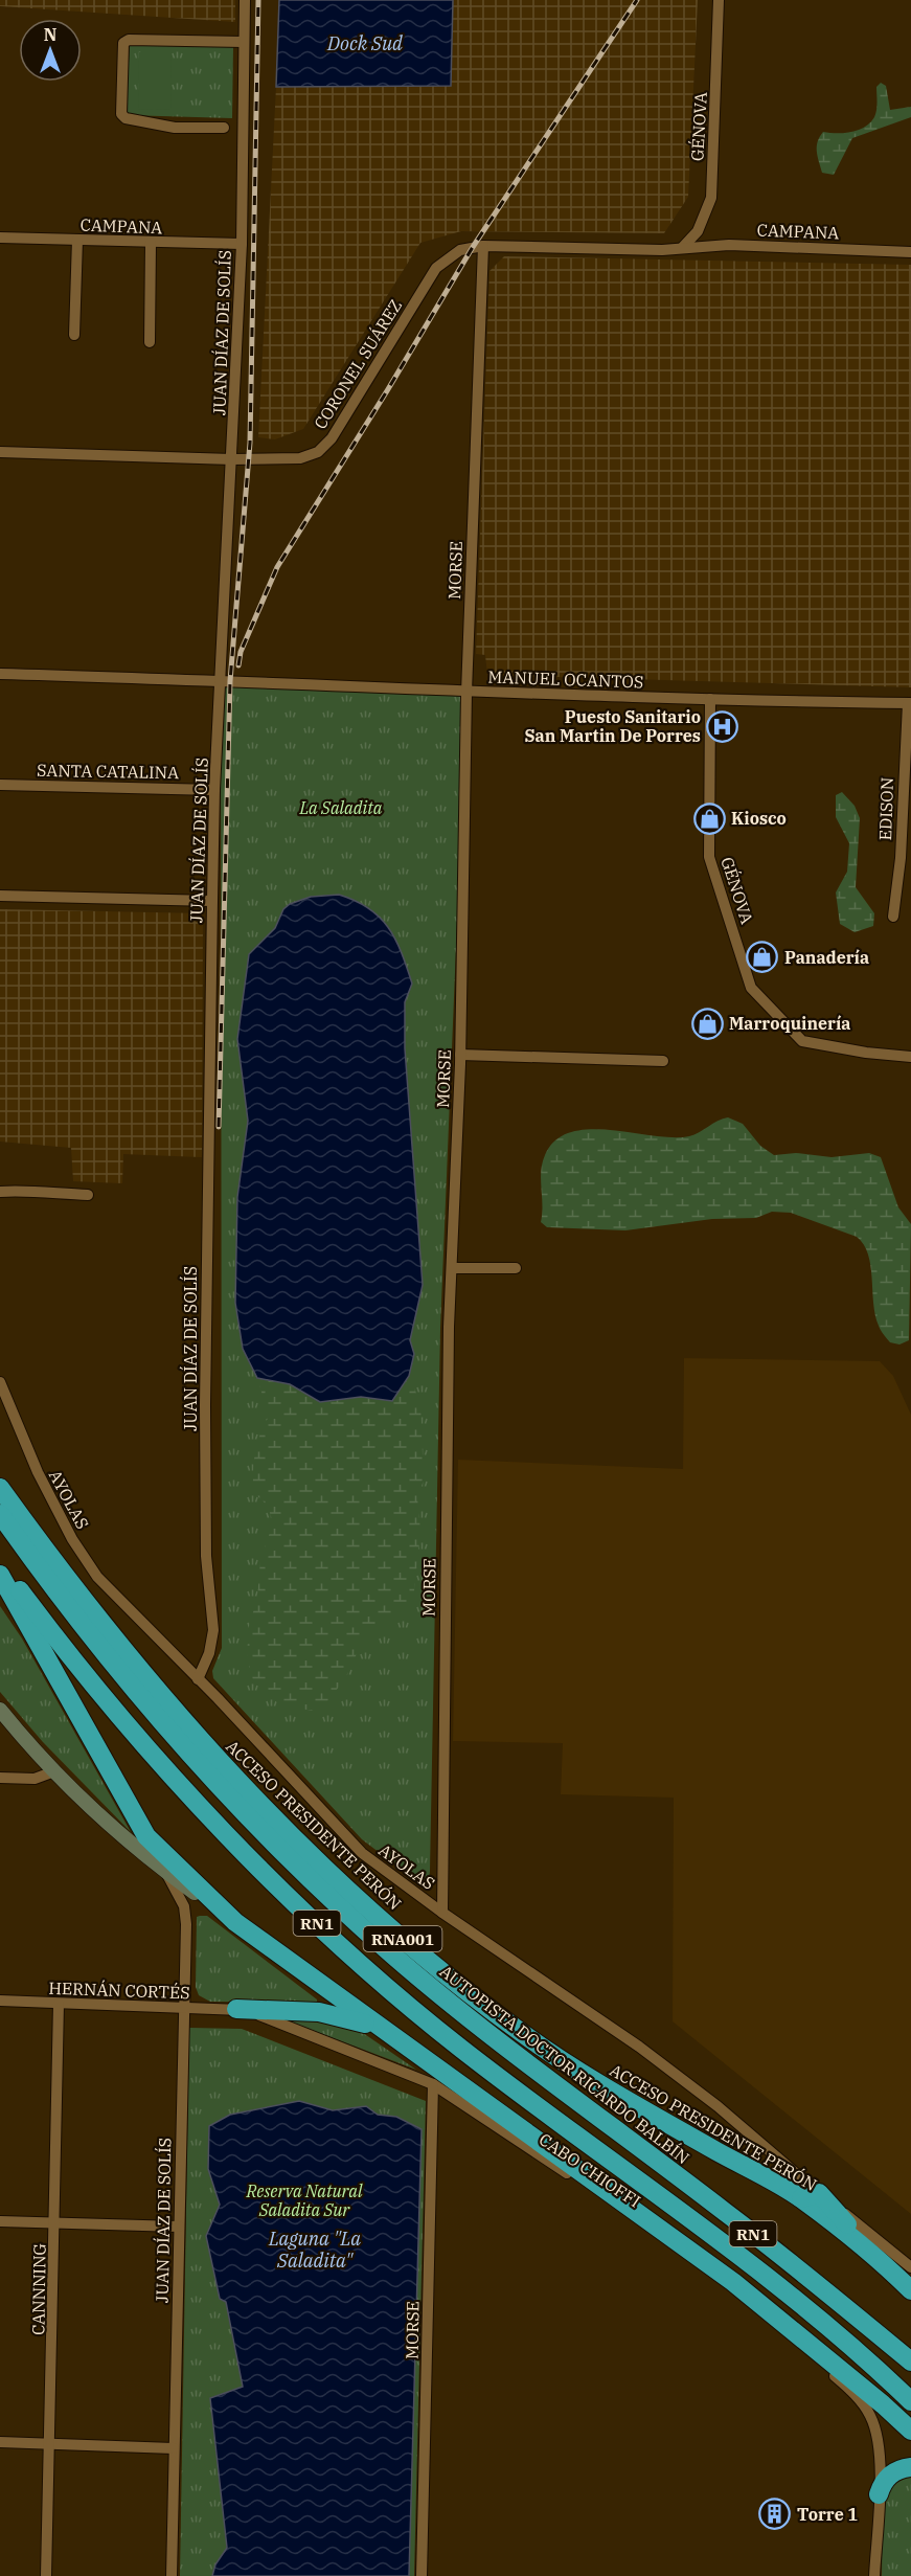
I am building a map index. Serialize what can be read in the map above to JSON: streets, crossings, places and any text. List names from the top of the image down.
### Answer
{
  "streets": {
    "highway": [
      "ACCESO PRESIDENTE PERÓN",
      "RN1",
      "RNA001",
      "AUTOPISTA DOCTOR RICARDO BALBÍN"
    ],
    "street": [
      "GÉNOVA",
      "CAMPANA",
      "JUAN DÍAZ DE SOLÍS",
      "CORONEL SUÁREZ",
      "MORSE",
      "MANUEL OCANTOS",
      "SANTA CATALINA",
      "EDISON",
      "AYOLAS",
      "HERNÁN CORTÉS",
      "CABO CHIOFFI",
      "CANNNING"
    ]
  },
  "crossings": [
    ["GÉNOVA", "CAMPANA"],
    ["GÉNOVA", "CORONEL SUÁREZ"],
    ["GÉNOVA", "MANUEL OCANTOS"],
    ["CAMPANA", "JUAN DÍAZ DE SOLÍS"],
    ["CAMPANA", "CORONEL SUÁREZ"],
    ["JUAN DÍAZ DE SOLÍS", "CORONEL SUÁREZ"],
    ["JUAN DÍAZ DE SOLÍS", "MANUEL OCANTOS"],
    ["JUAN DÍAZ DE SOLÍS", "SANTA CATALINA"],
    ["JUAN DÍAZ DE SOLÍS", "AYOLAS"],
    ["JUAN DÍAZ DE SOLÍS", "HERNÁN CORTÉS"],
    ["CORONEL SUÁREZ", "MORSE"],
    ["MORSE", "MANUEL OCANTOS"],
    ["MORSE", "AYOLAS"],
    ["MORSE", "CABO CHIOFFI"],
    ["MANUEL OCANTOS", "EDISON"],
    ["AYOLAS", "ACCESO PRESIDENTE PERÓN"],
    ["HERNÁN CORTÉS", "CABO CHIOFFI"],
    ["HERNÁN CORTÉS", "CANNNING"]
  ],
  "water": ["Dock Sud", "Laguna \"La Saladita\""],
  "parks": ["La Saladita", "Reserva Natural Saladita Sur"],
  "places": {
    "hospital": ["Puesto Sanitario San Martin De Porres"],
    "shop": ["Kiosco", "Panadería", "Marroquinería"],
    "building": ["Torre 1"]
  },
  "north": "top"
}
